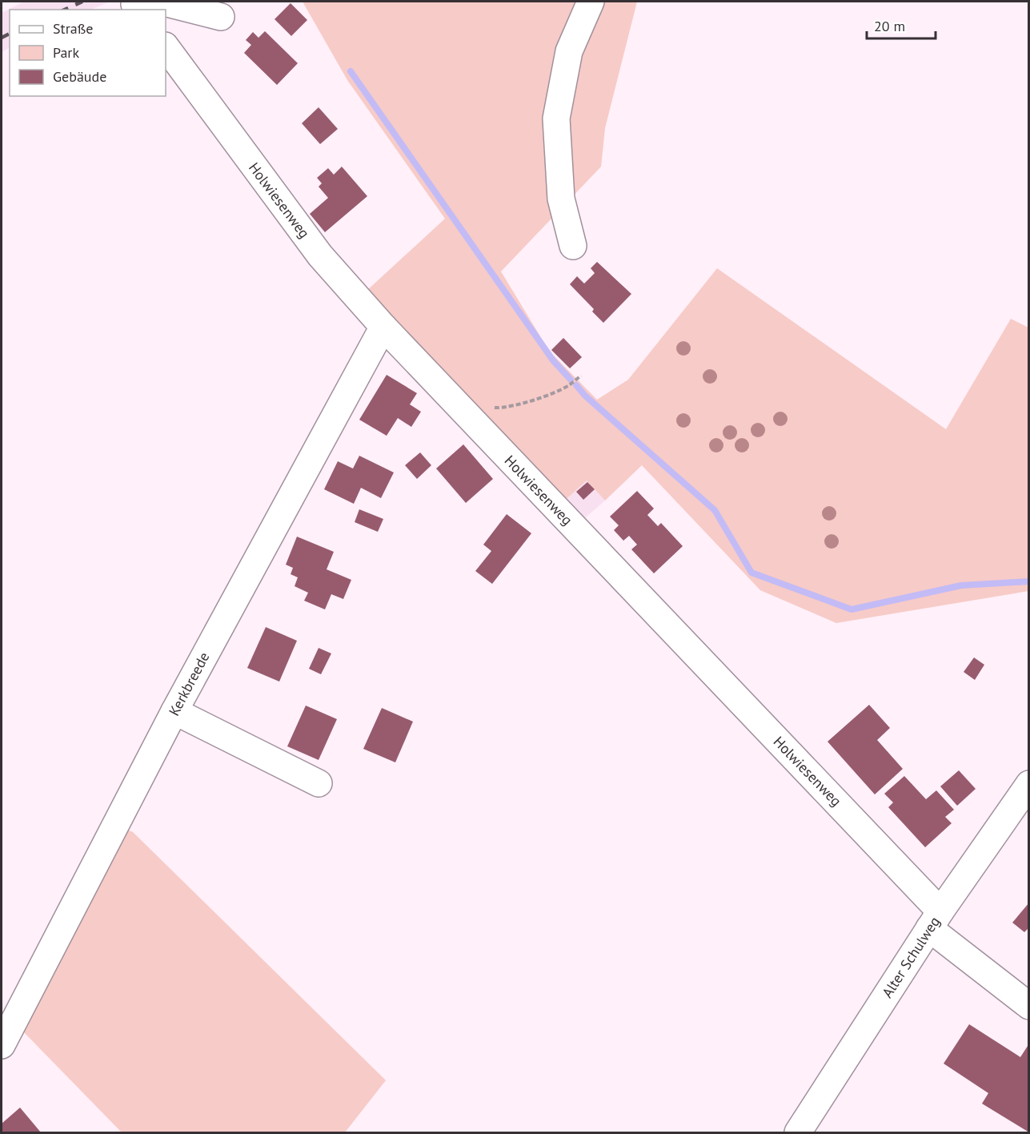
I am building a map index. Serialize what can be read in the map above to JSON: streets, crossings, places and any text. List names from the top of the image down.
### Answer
{
  "streets": {
    "street": ["Holwiesenweg", "Kerkbreede", "Alter Schulweg"]
  },
  "crossings": [
    ["Holwiesenweg", "Kerkbreede"],
    ["Holwiesenweg", "Alter Schulweg"]
  ],
  "legend": ["Straße", "Park", "Gebäude"],
  "scale_bar": "20 m"
}
